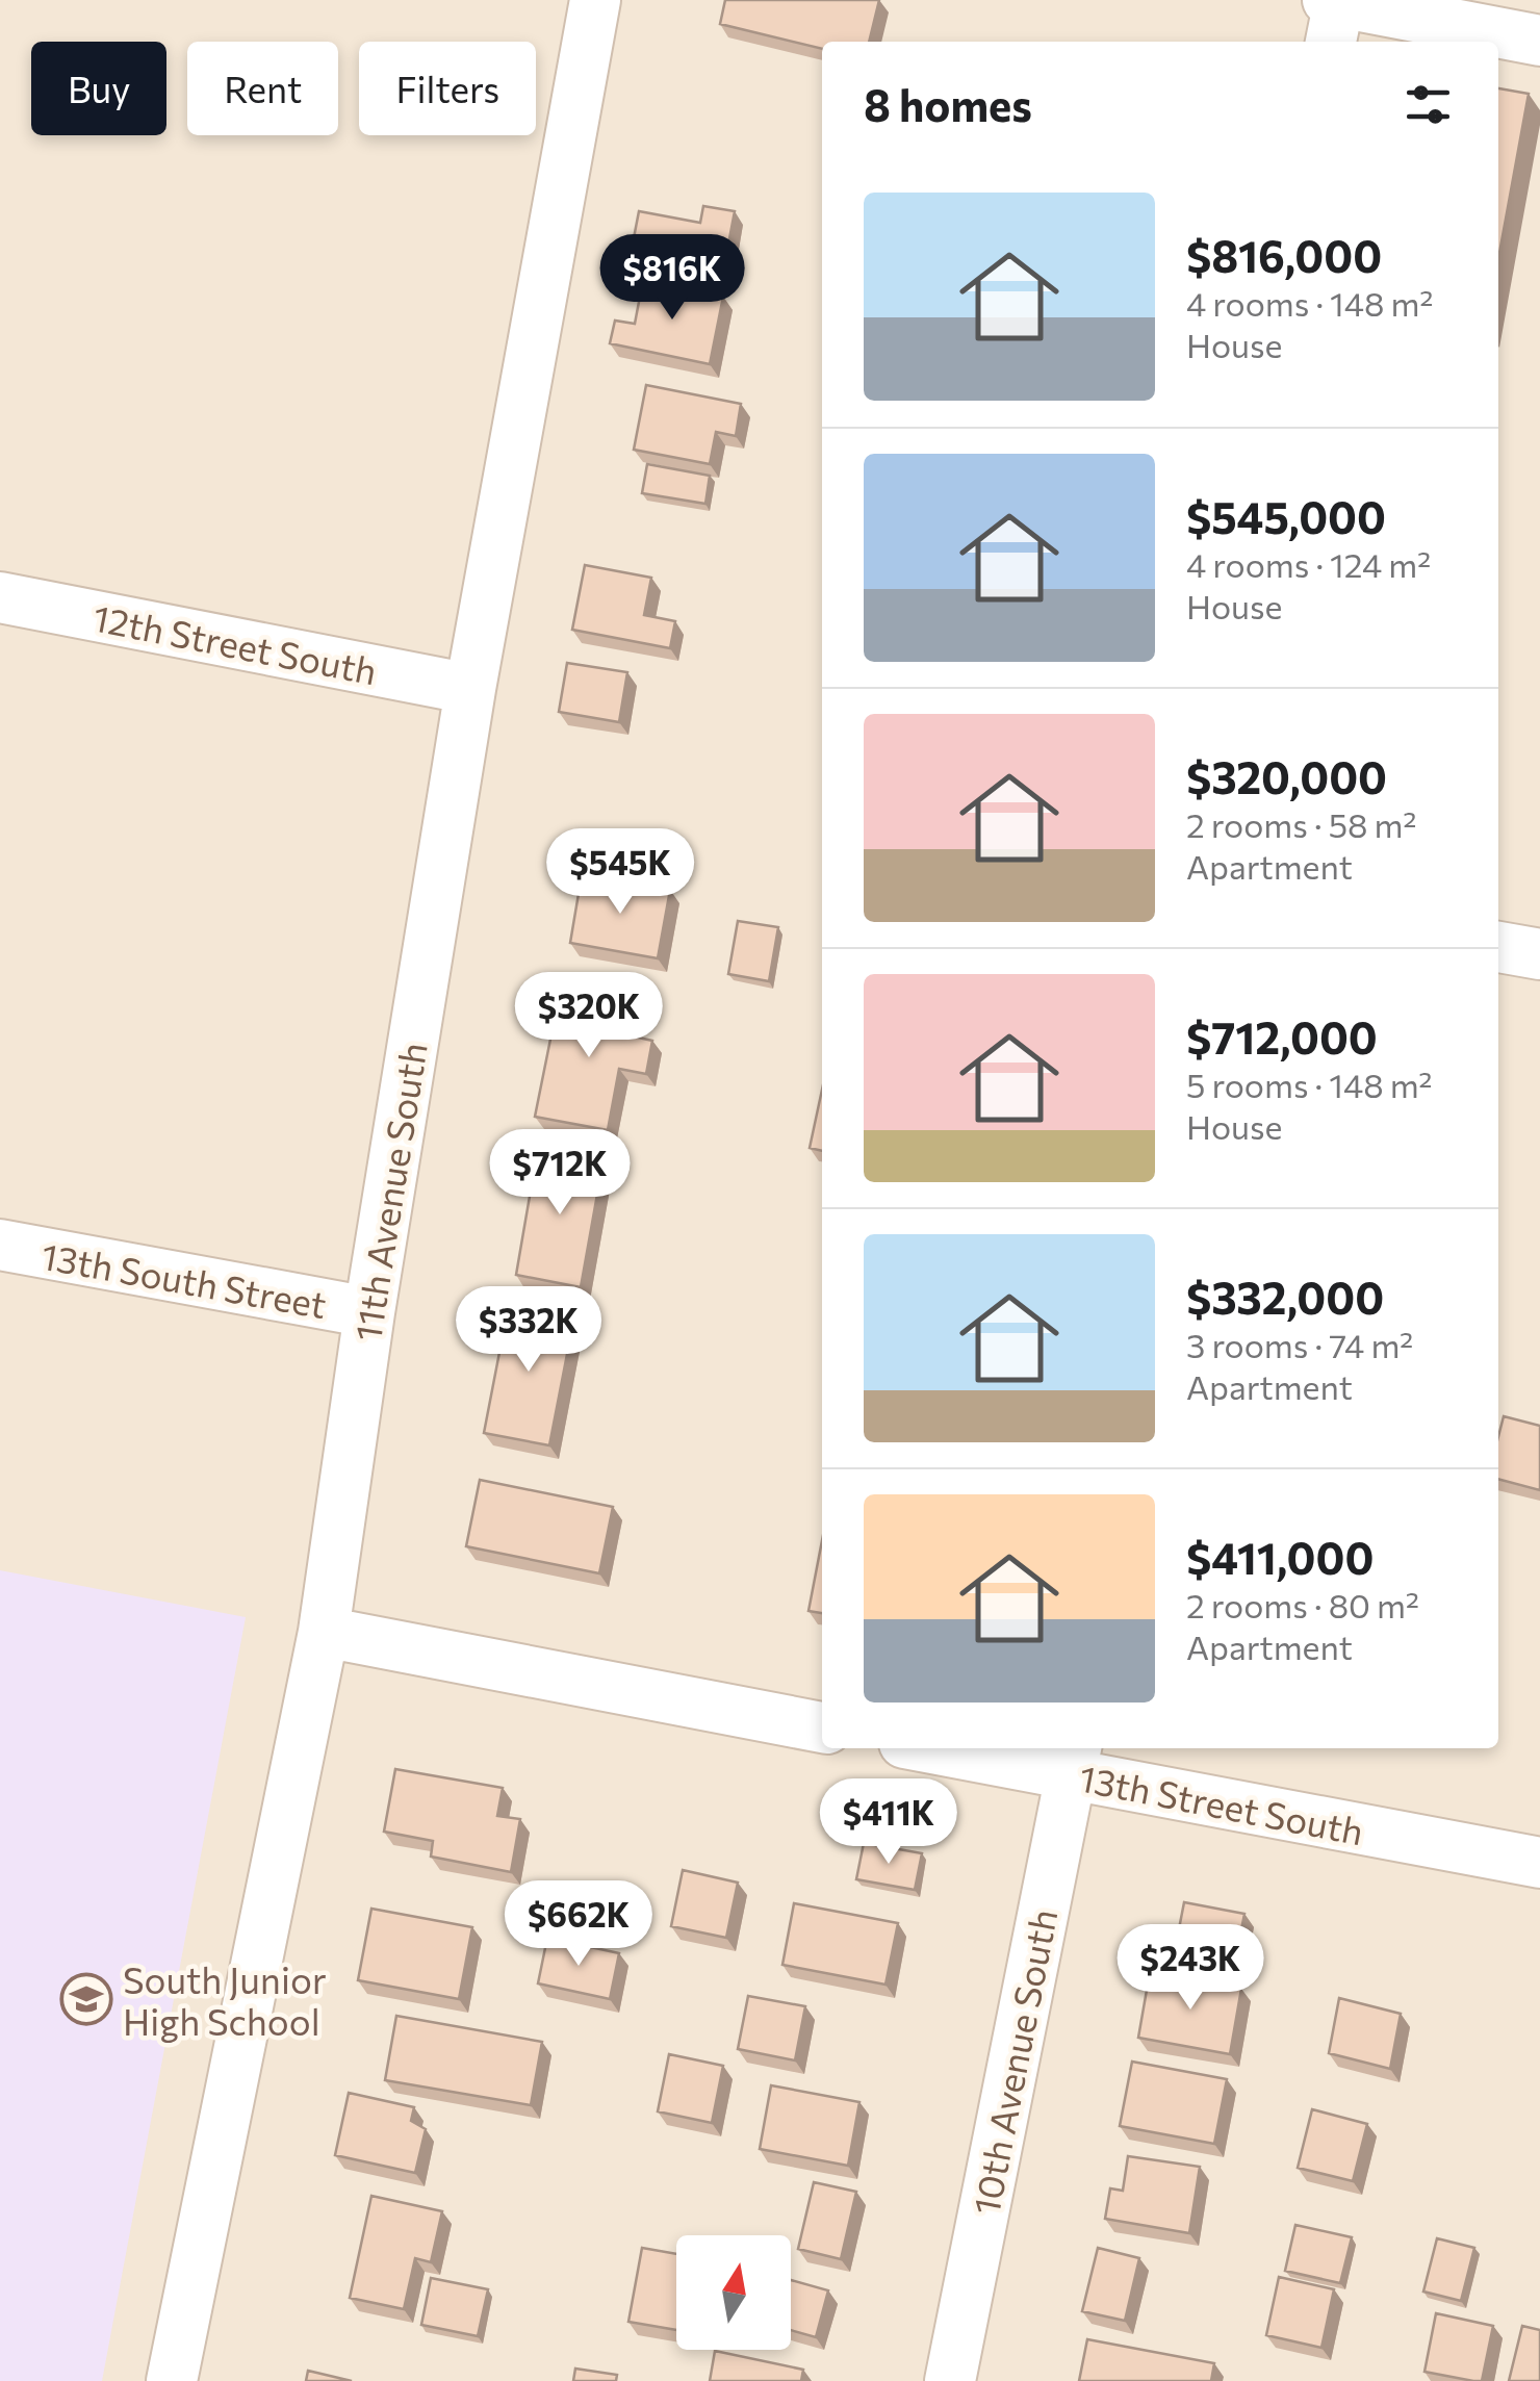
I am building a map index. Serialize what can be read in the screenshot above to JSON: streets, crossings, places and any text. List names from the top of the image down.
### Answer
{
  "streets": {
    "street": [
      "12th Street South",
      "11th Avenue South",
      "13th South Street",
      "13th Street South",
      "10th Avenue South"
    ]
  },
  "crossings": [
    ["12th Street South", "11th Avenue South"],
    ["11th Avenue South", "13th South Street"],
    ["13th Street South", "10th Avenue South"]
  ],
  "places": {
    "school or university": ["South Junior High School"]
  },
  "north": "top",
  "page": {
    "chip": ["Buy", "Rent", "Filters"],
    "heading": "8 homes",
    "list": [
      {
        "name": "$816,000",
        "note": "4 rooms · 148 m² · House"
      },
      {
        "name": "$545,000",
        "note": "4 rooms · 124 m² · House"
      },
      {
        "name": "$320,000",
        "note": "2 rooms · 58 m² · Apartment"
      },
      {
        "name": "$712,000",
        "note": "5 rooms · 148 m² · House"
      },
      {
        "name": "$332,000",
        "note": "3 rooms · 74 m² · Apartment"
      },
      {
        "name": "$411,000",
        "note": "2 rooms · 80 m² · Apartment"
      }
    ],
    "price": [
      "$816K",
      "$545K",
      "$320K",
      "$712K",
      "$332K",
      "$411K",
      "$662K",
      "$243K"
    ]
  }
}
